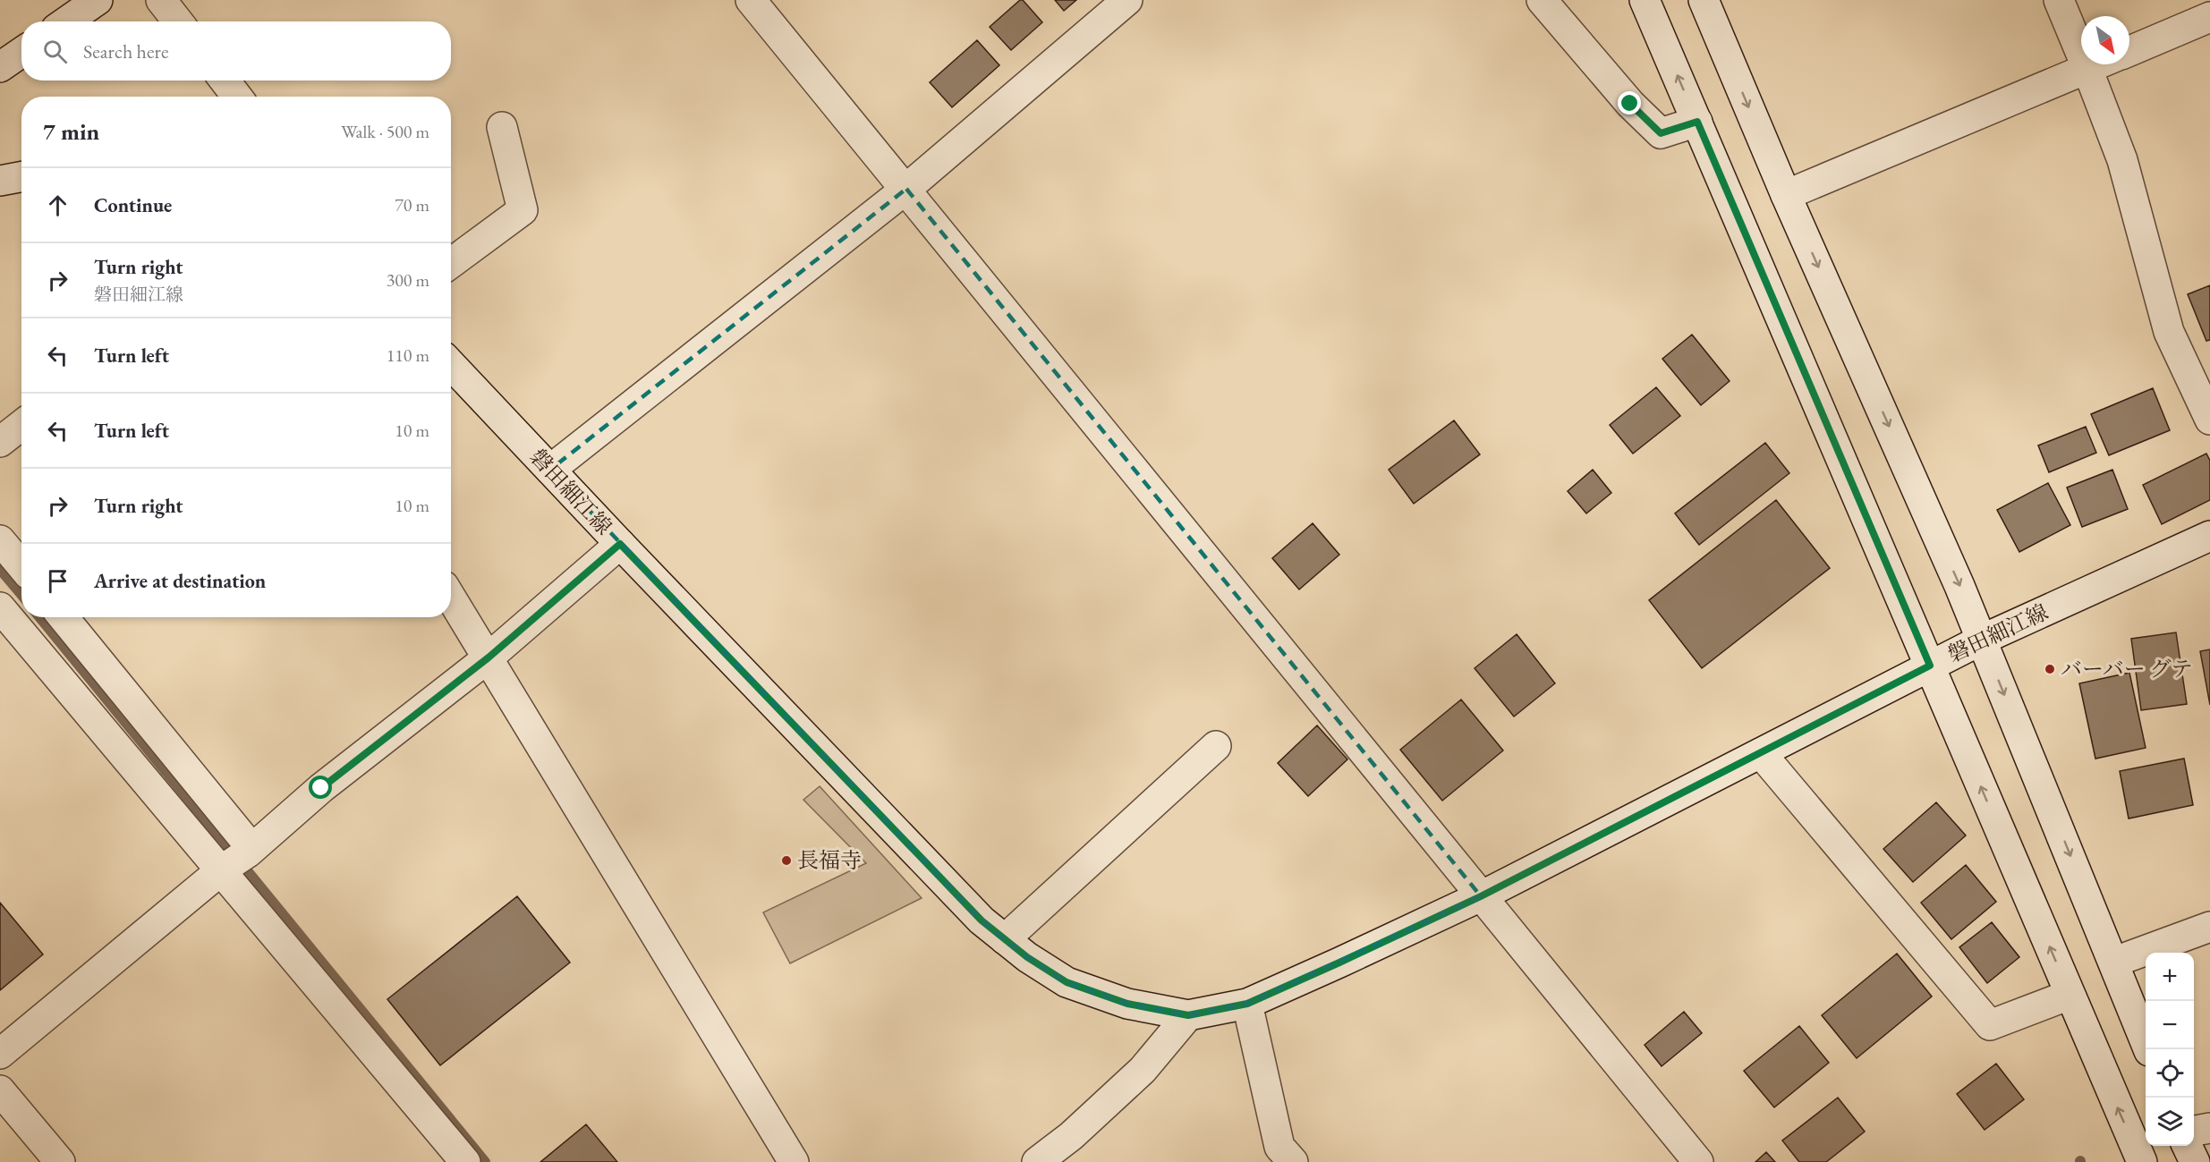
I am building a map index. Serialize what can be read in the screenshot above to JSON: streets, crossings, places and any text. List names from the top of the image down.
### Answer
{
  "streets": {
    "street": ["磐田細江線"]
  },
  "places": ["バーバー グテ", "長福寺"],
  "north": "bottom right",
  "page": {
    "search": "Search here",
    "heading": ["7 min", "Walk · 500 m"],
    "list": [
      ["Continue", "70 m"],
      ["Turn right", "磐田細江線", "300 m"],
      ["Turn left", "110 m"],
      ["Turn left", "10 m"],
      ["Turn right", "10 m"],
      "Arrive at destination"
    ],
    "map_buttons": ["+", "−"]
  }
}
